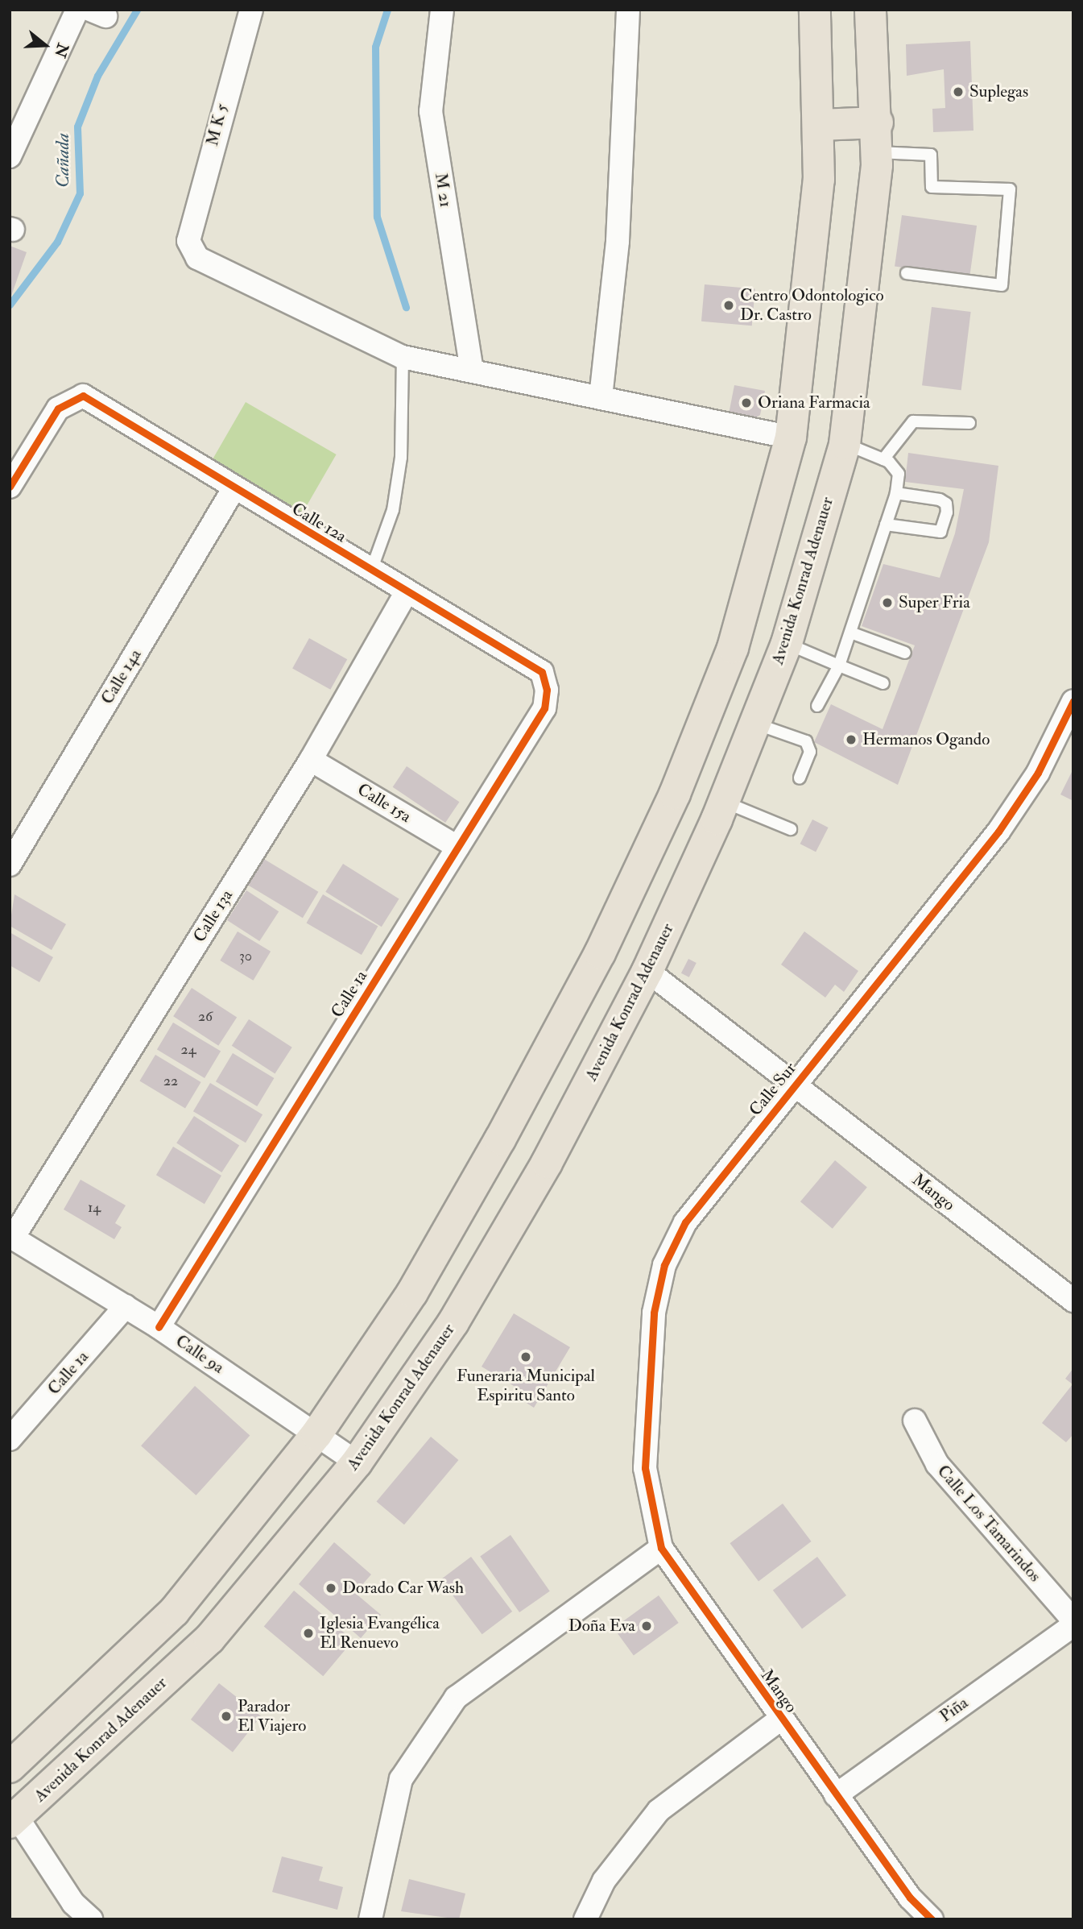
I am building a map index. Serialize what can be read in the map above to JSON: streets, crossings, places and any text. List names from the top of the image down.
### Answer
{
  "streets": {
    "main road": ["Avenida Konrad Adenauer"],
    "street": [
      "M K 5",
      "M 21",
      "Calle 12a",
      "Calle 14a",
      "Calle 15a",
      "Calle 13a",
      "Calle 1a",
      "Calle Sur",
      "Mango",
      "Calle 9a",
      "Calle Los Tamarindos",
      "Piña"
    ]
  },
  "crossings": [
    ["Calle 12a", "Calle 14a"],
    ["Calle 12a", "Calle 13a"],
    ["Calle 12a", "Calle 1a"],
    ["Avenida Konrad Adenauer", "Mango"],
    ["Avenida Konrad Adenauer", "Calle 9a"],
    ["Calle 15a", "Calle 13a"],
    ["Calle 15a", "Calle 1a"],
    ["Calle 13a", "Calle 9a"],
    ["Calle 1a", "Calle 9a"],
    ["Calle Sur", "Mango"],
    ["Mango", "Piña"]
  ],
  "water": ["Cañada"],
  "places": [
    "Suplegas",
    "Centro Odontologico Dr. Castro",
    "Oriana Farmacia",
    "Super Fria",
    "Hermanos Ogando",
    "Funeraria Municipal Espiritu Santo",
    "Dorado Car Wash",
    "Doña Eva",
    "Iglesia Evangélica El Renuevo",
    "Parador El Viajero"
  ],
  "house_numbers": [
    "30",
    "26",
    "24",
    "22",
    "14"
  ],
  "north": "right"
}
